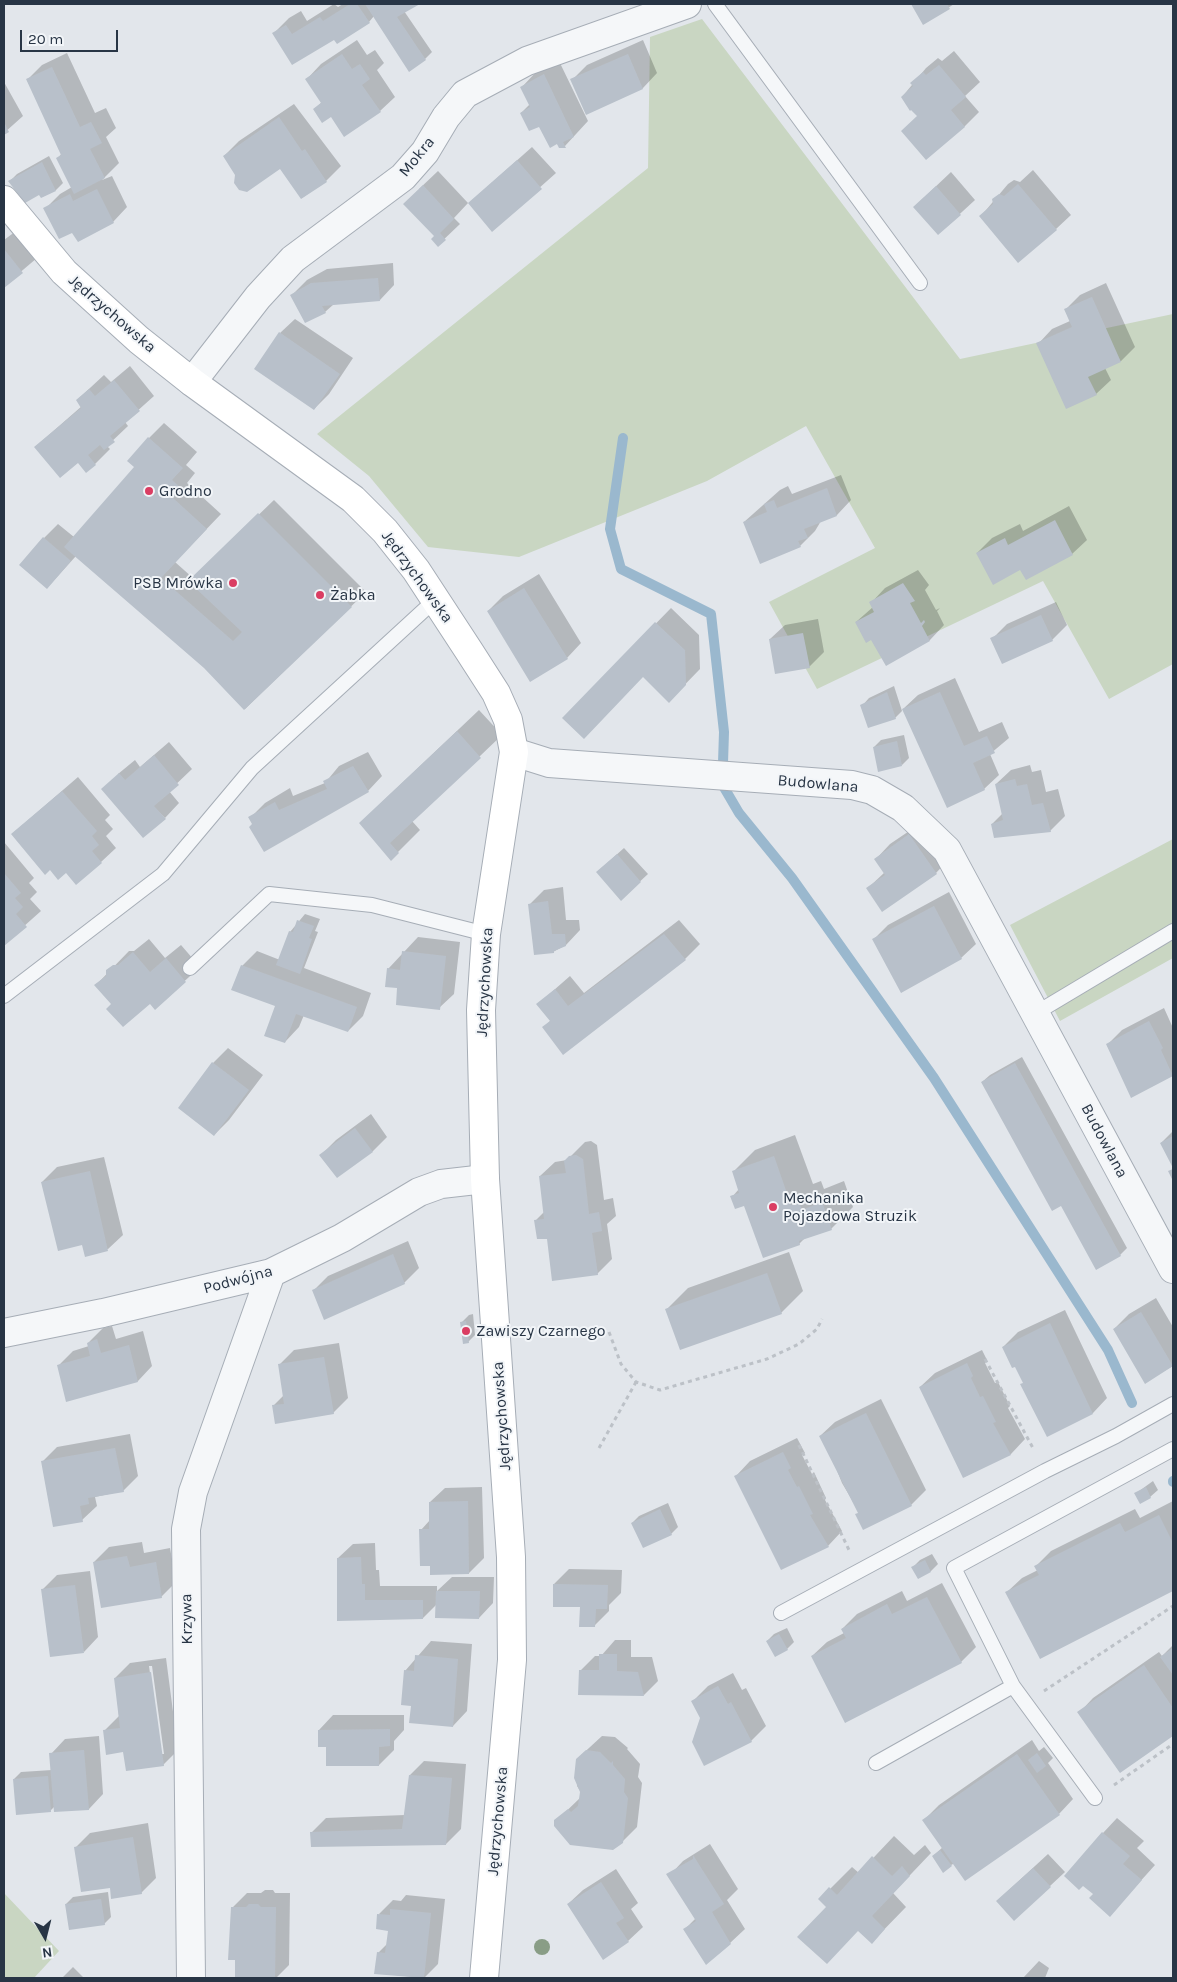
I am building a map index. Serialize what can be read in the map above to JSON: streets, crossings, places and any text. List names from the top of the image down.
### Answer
{
  "streets": {
    "main road": ["Jędrzychowska"],
    "street": [
      "Mokra",
      "Budowlana",
      "Podwójna",
      "Krzywa"
    ]
  },
  "crossings": [
    ["Mokra", "Jędrzychowska"],
    ["Jędrzychowska", "Budowlana"],
    ["Jędrzychowska", "Podwójna"],
    ["Podwójna", "Krzywa"]
  ],
  "places": [
    "Grodno",
    "PSB Mrówka",
    "Żabka",
    "Mechanika Pojazdowa Struzik",
    "Zawiszy Czarnego"
  ],
  "scale_bar": "20 m",
  "north": "bottom"
}
